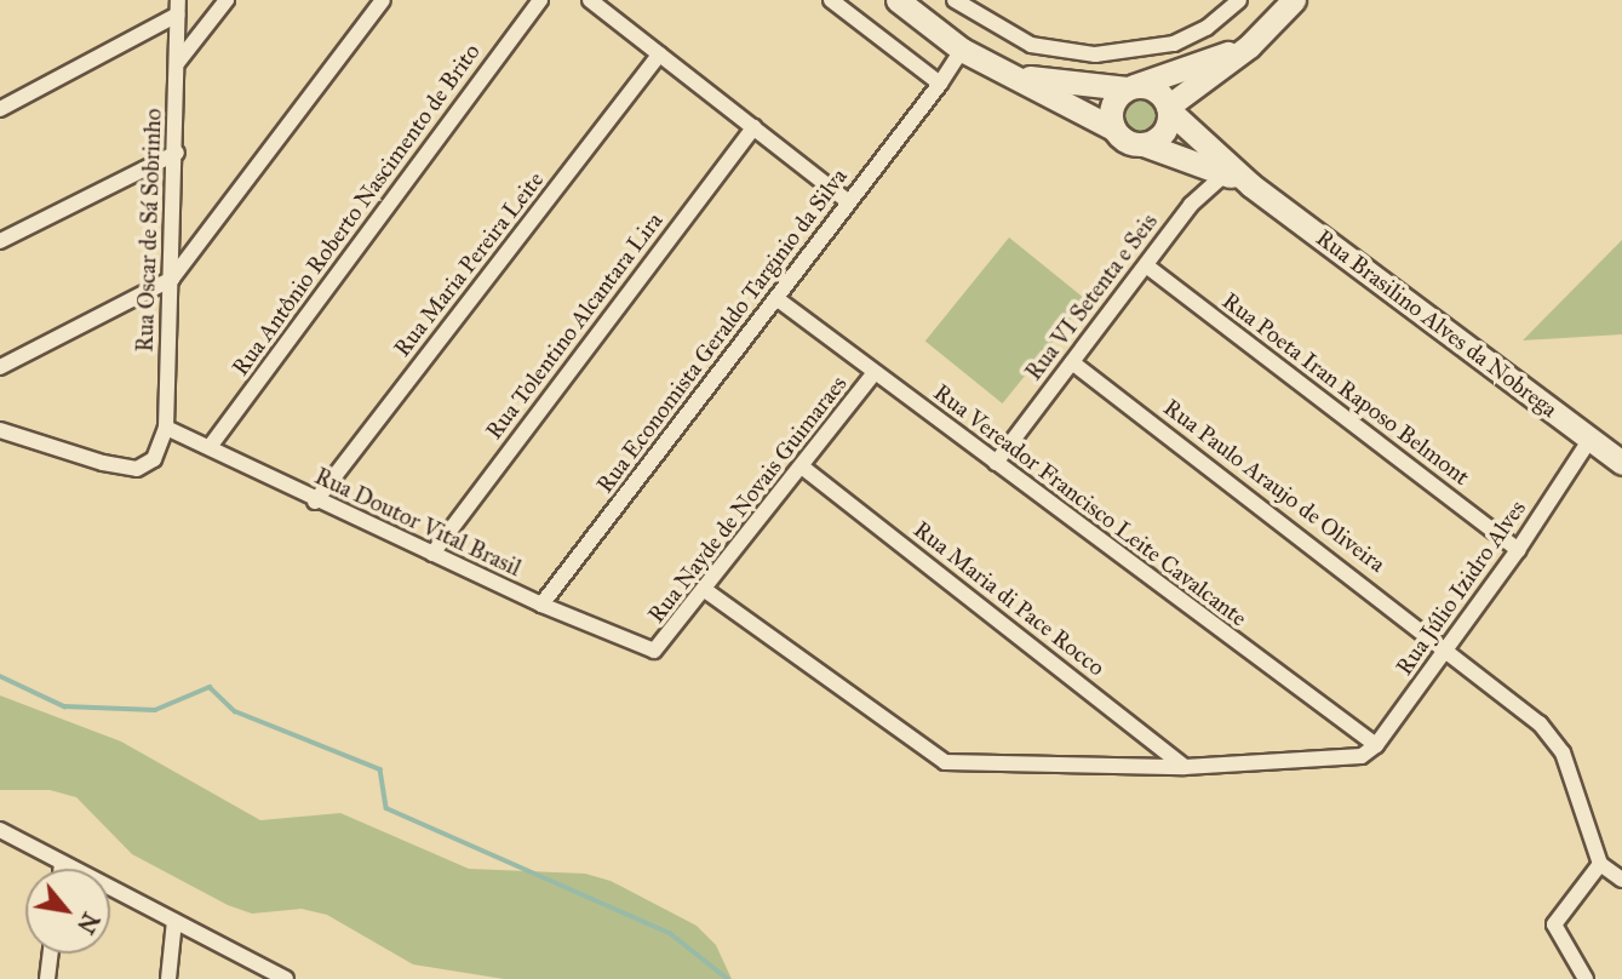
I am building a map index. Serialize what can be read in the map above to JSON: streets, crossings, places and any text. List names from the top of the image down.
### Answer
{
  "streets": {
    "main road": ["Rua Brasilino Alves da Nobrega"],
    "street": [
      "Rua Antônio Roberto Nascimento de Brito",
      "Rua Oscar de Sá Sobrinho",
      "Rua Maria Pereira Leite",
      "Rua VI Setenta e Seis",
      "Rua Tolentino Alcantara Lira",
      "Rua Economista Geraldo Targinio da Silva",
      "Rua Poeta Iran Raposo Belmont",
      "Rua Paulo Araujo de Oliveira",
      "Rua Nayde de Novais Guimaraes",
      "Rua Vereador Francisco Leite Cavalcante",
      "Rua Doutor Vital Brasil",
      "Rua Júlio Izidro Alves",
      "Rua Maria di Pace Rocco"
    ]
  },
  "crossings": [
    ["Rua Antônio Roberto Nascimento de Brito", "Rua Doutor Vital Brasil"],
    ["Rua Oscar de Sá Sobrinho", "Rua Doutor Vital Brasil"],
    ["Rua Maria Pereira Leite", "Rua Doutor Vital Brasil"],
    ["Rua VI Setenta e Seis", "Rua Brasilino Alves da Nobrega"],
    ["Rua VI Setenta e Seis", "Rua Poeta Iran Raposo Belmont"],
    ["Rua VI Setenta e Seis", "Rua Paulo Araujo de Oliveira"],
    ["Rua VI Setenta e Seis", "Rua Vereador Francisco Leite Cavalcante"],
    ["Rua Brasilino Alves da Nobrega", "Rua Júlio Izidro Alves"],
    ["Rua Tolentino Alcantara Lira", "Rua Doutor Vital Brasil"],
    ["Rua Economista Geraldo Targinio da Silva", "Rua Vereador Francisco Leite Cavalcante"],
    ["Rua Economista Geraldo Targinio da Silva", "Rua Doutor Vital Brasil"],
    ["Rua Poeta Iran Raposo Belmont", "Rua Júlio Izidro Alves"],
    ["Rua Paulo Araujo de Oliveira", "Rua Júlio Izidro Alves"],
    ["Rua Nayde de Novais Guimaraes", "Rua Vereador Francisco Leite Cavalcante"],
    ["Rua Nayde de Novais Guimaraes", "Rua Doutor Vital Brasil"],
    ["Rua Nayde de Novais Guimaraes", "Rua Maria di Pace Rocco"],
    ["Rua Vereador Francisco Leite Cavalcante", "Rua Júlio Izidro Alves"],
    ["Rua Júlio Izidro Alves", "Rua Maria di Pace Rocco"]
  ],
  "north": "bottom right"
}
